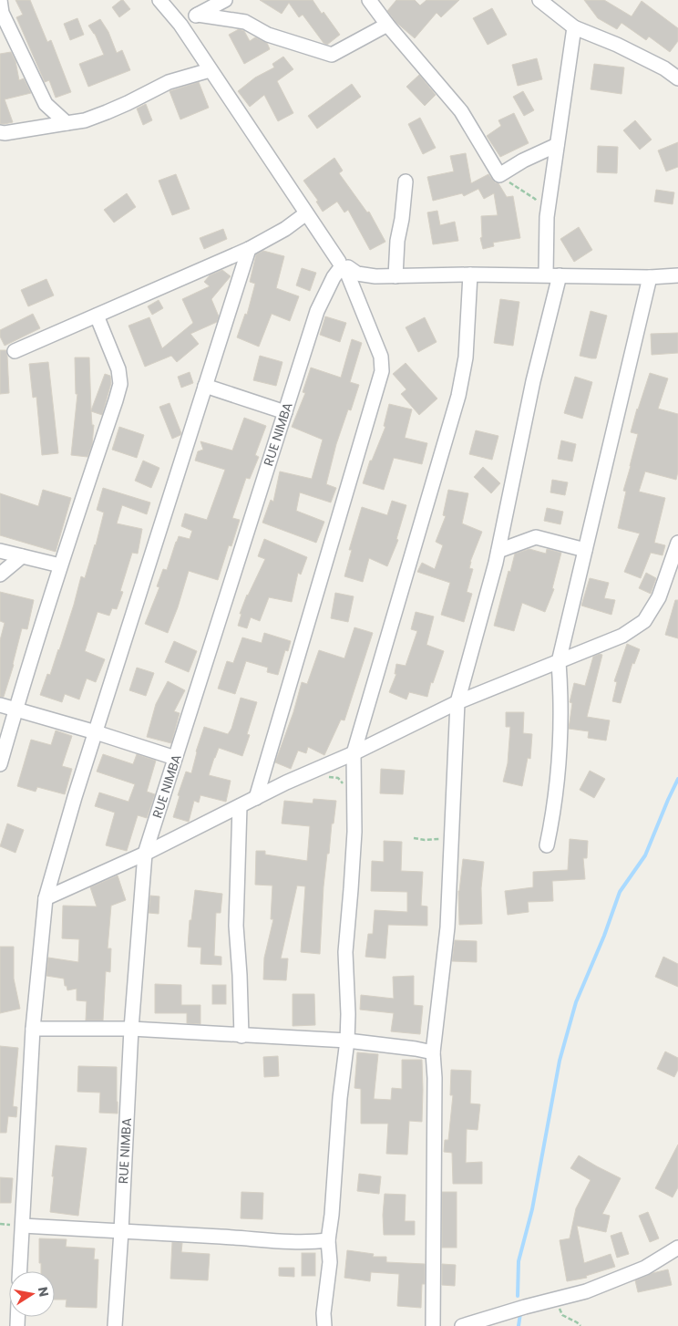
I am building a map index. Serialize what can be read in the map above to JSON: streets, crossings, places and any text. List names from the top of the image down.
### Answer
{
  "streets": {
    "street": ["RUE NIMBA"]
  },
  "north": "right"
}
